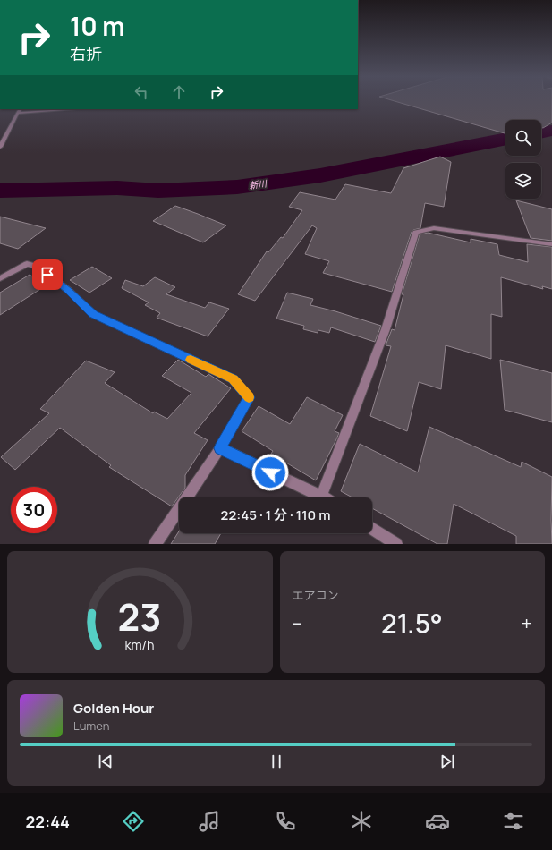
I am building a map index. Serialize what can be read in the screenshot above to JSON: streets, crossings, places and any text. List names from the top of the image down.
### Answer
{
  "water": ["新川"],
  "page": {
    "turn": ["10 m", "右折"],
    "limit": "30",
    "trip": "22:45 · 1 分 · 110 m",
    "tile": "エアコン",
    "heat": ["−", "21.5°", "+"],
    "song": ["Golden Hour", "Lumen"],
    "tabs": "22:44",
    "gauge": ["23", "km/h"]
  }
}
